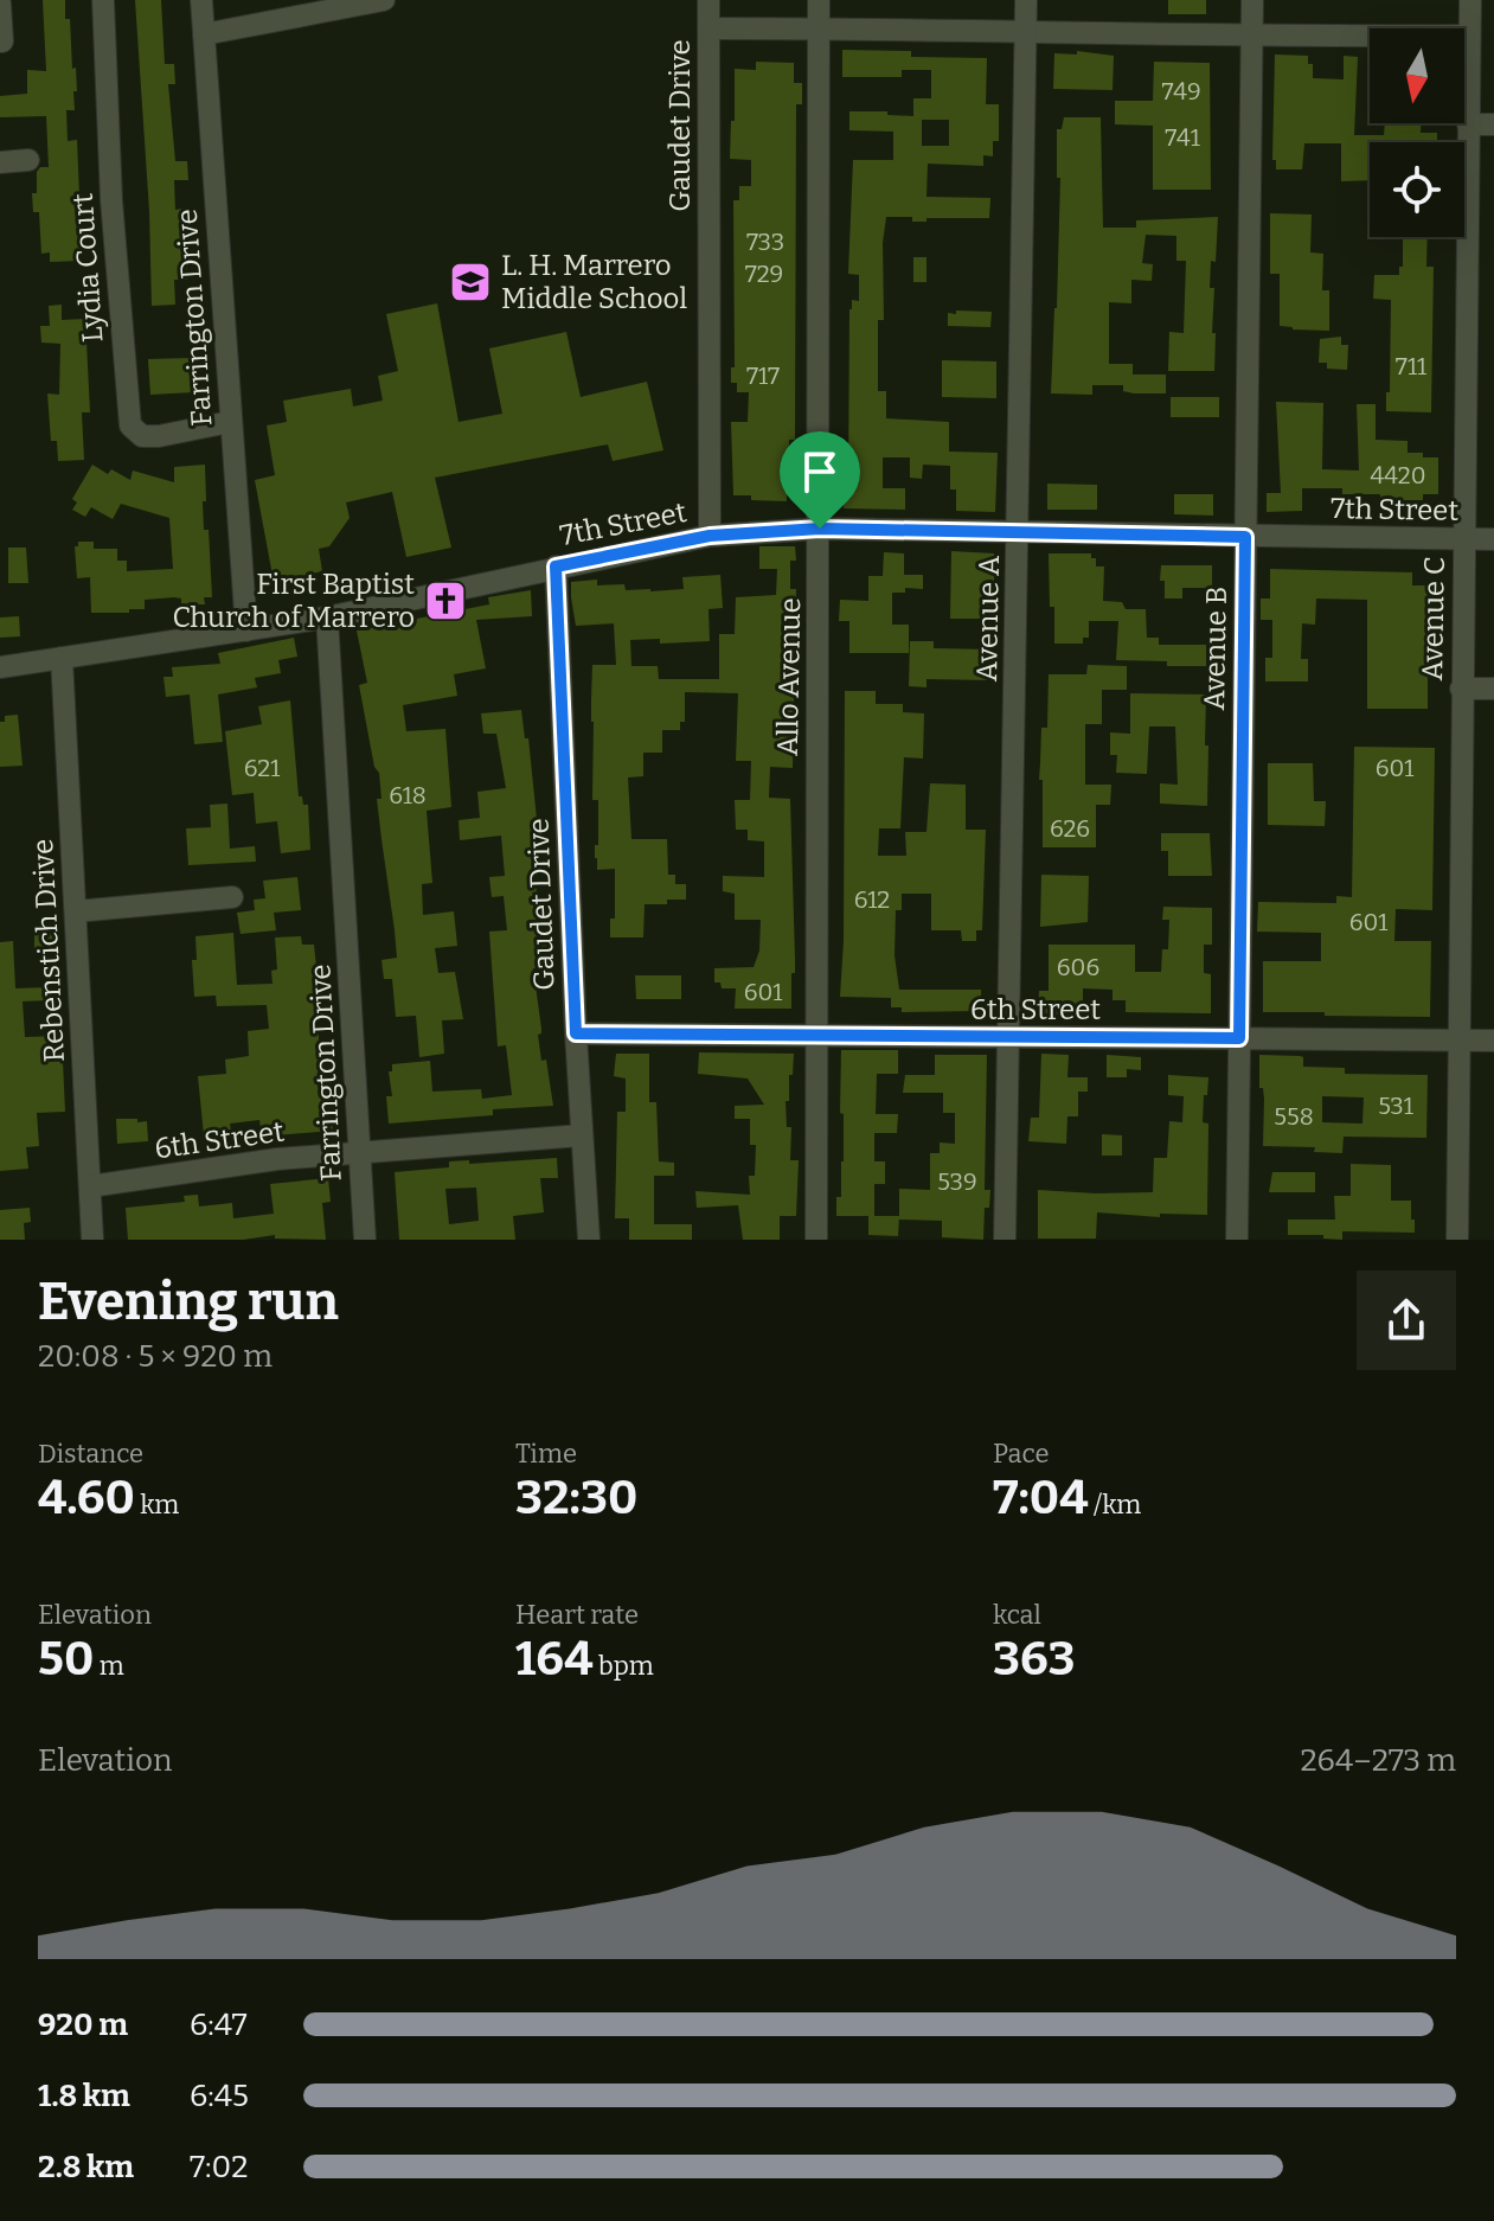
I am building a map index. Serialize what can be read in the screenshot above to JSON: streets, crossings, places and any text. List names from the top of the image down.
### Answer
{
  "streets": {
    "street": [
      "Gaudet Drive",
      "Lydia Court",
      "Farrington Drive",
      "7th Street",
      "Avenue A",
      "Avenue C",
      "Avenue B",
      "Allo Avenue",
      "Rebenstich Drive",
      "6th Street"
    ]
  },
  "crossings": [
    ["Gaudet Drive", "7th Street"],
    ["Gaudet Drive", "6th Street"],
    ["Lydia Court", "Farrington Drive"],
    ["Farrington Drive", "7th Street"],
    ["Farrington Drive", "6th Street"],
    ["7th Street", "Avenue A"],
    ["7th Street", "Avenue C"],
    ["7th Street", "Avenue B"],
    ["7th Street", "Allo Avenue"],
    ["7th Street", "Rebenstich Drive"],
    ["Avenue A", "6th Street"],
    ["Avenue C", "6th Street"],
    ["Avenue B", "6th Street"],
    ["Allo Avenue", "6th Street"],
    ["Rebenstich Drive", "6th Street"]
  ],
  "places": {
    "school or university": ["L. H. Marrero Middle School"],
    "church": ["First Baptist Church of Marrero"]
  },
  "house_numbers": [
    "749",
    "741",
    "733",
    "729",
    "711",
    "717",
    "4420",
    "621",
    "601",
    "618",
    "626",
    "612",
    "601",
    "606",
    "601",
    "531",
    "558",
    "539"
  ],
  "north": "bottom",
  "page": {
    "heading": ["Evening run", "20:08 · 5 × 920 m"],
    "stats": [
      ["Distance", "4.60 km"],
      ["Time", "32:30"],
      ["Pace", "7:04 /km"],
      ["Elevation", "50 m"],
      ["Heart rate", "164 bpm"],
      ["kcal", "363"]
    ],
    "chart": ["Elevation", "264–273 m"],
    "list": [
      {
        "name": "920 m",
        "note": "6:47"
      },
      {
        "name": "1.8 km",
        "note": "6:45"
      },
      {
        "name": "2.8 km",
        "note": "7:02"
      }
    ]
  }
}
